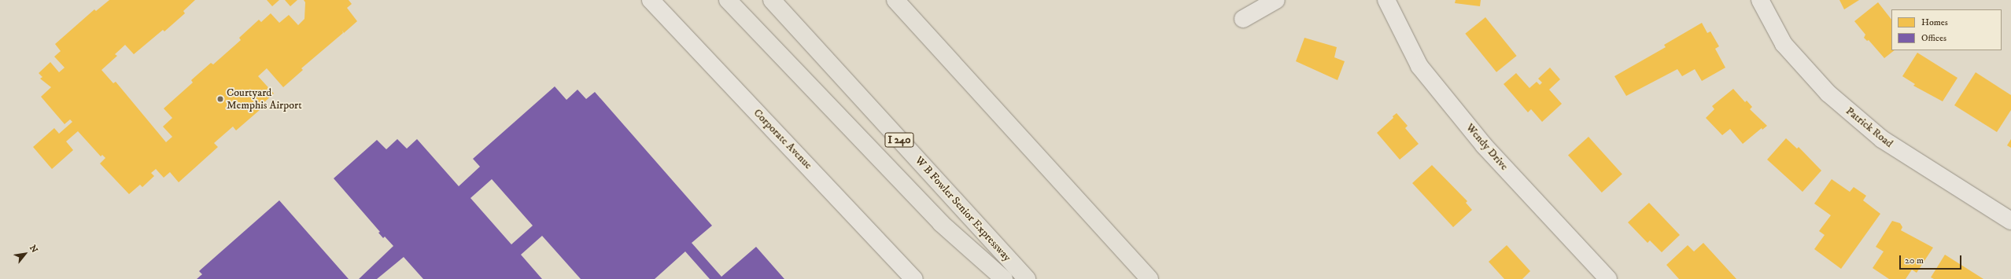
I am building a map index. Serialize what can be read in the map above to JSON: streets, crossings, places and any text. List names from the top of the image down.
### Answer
{
  "streets": {
    "highway": ["I 240", "W B Fowler Senior Expressway"],
    "street": ["Patrick Road", "Corporate Avenue", "Wendy Drive"]
  },
  "places": ["Courtyard Memphis Airport"],
  "legend": ["Homes", "Offices"],
  "scale_bar": "20 m",
  "north": "top right"
}
